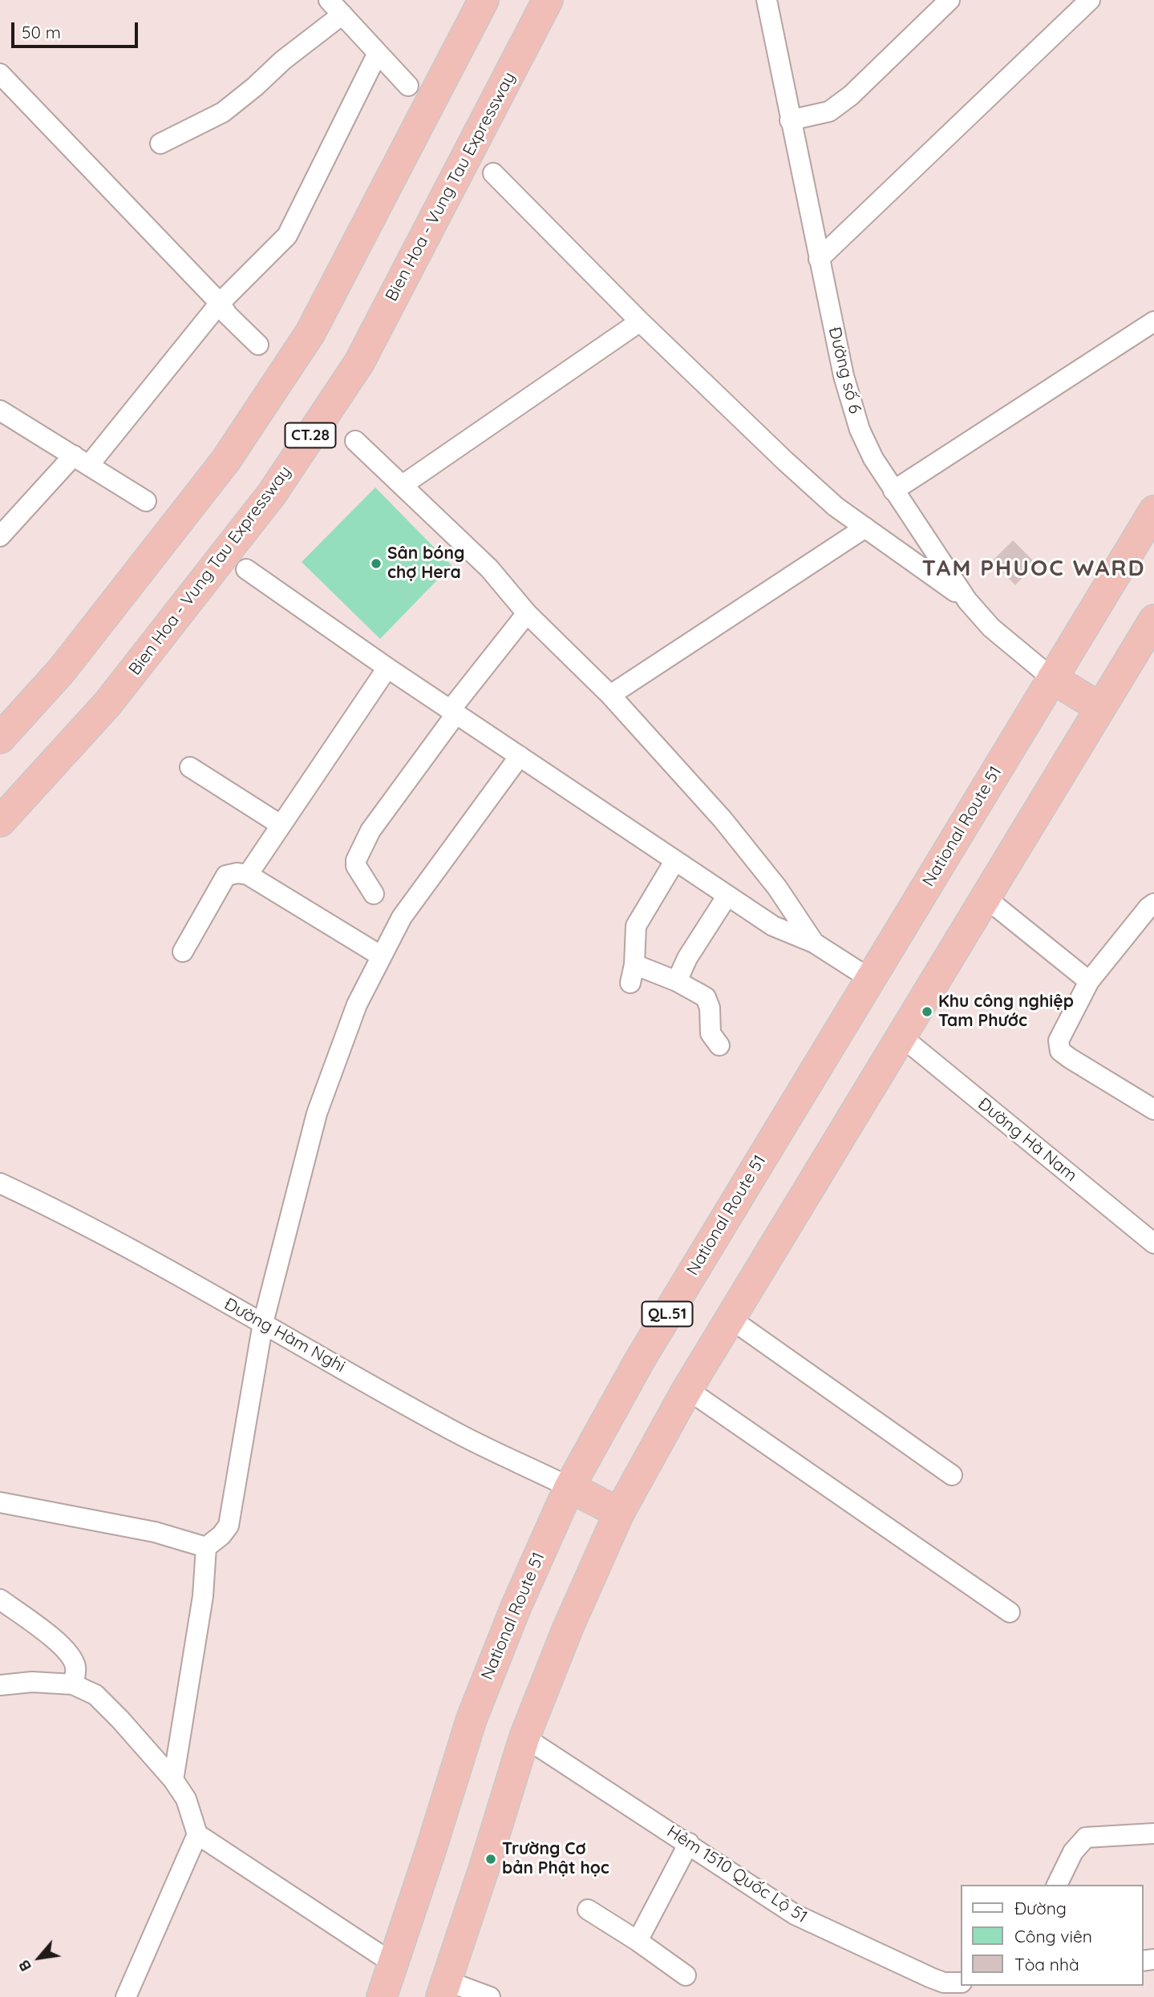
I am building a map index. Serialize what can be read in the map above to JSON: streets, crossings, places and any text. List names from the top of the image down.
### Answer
{
  "streets": {
    "highway": [
      "Bien Hoa - Vung Tau Expressway",
      "CT.28",
      "National Route 51",
      "QL.51"
    ],
    "street": [
      "Đường số 6",
      "Đường Hà Nam",
      "Đường Hàm Nghi",
      "Hẻm 1510 Quốc Lộ 51"
    ]
  },
  "crossings": [
    ["Đường số 6", "National Route 51"],
    ["National Route 51", "Đường Hàm Nghi"]
  ],
  "districts": ["TAM PHUOC WARD"],
  "places": ["Sân bóng chợ Hera", "Khu công nghiệp Tam Phước", "Trường Cơ bản Phật học"],
  "legend": ["Đường", "Công viên", "Tòa nhà"],
  "scale_bar": "50 m",
  "north": "bottom left"
}
